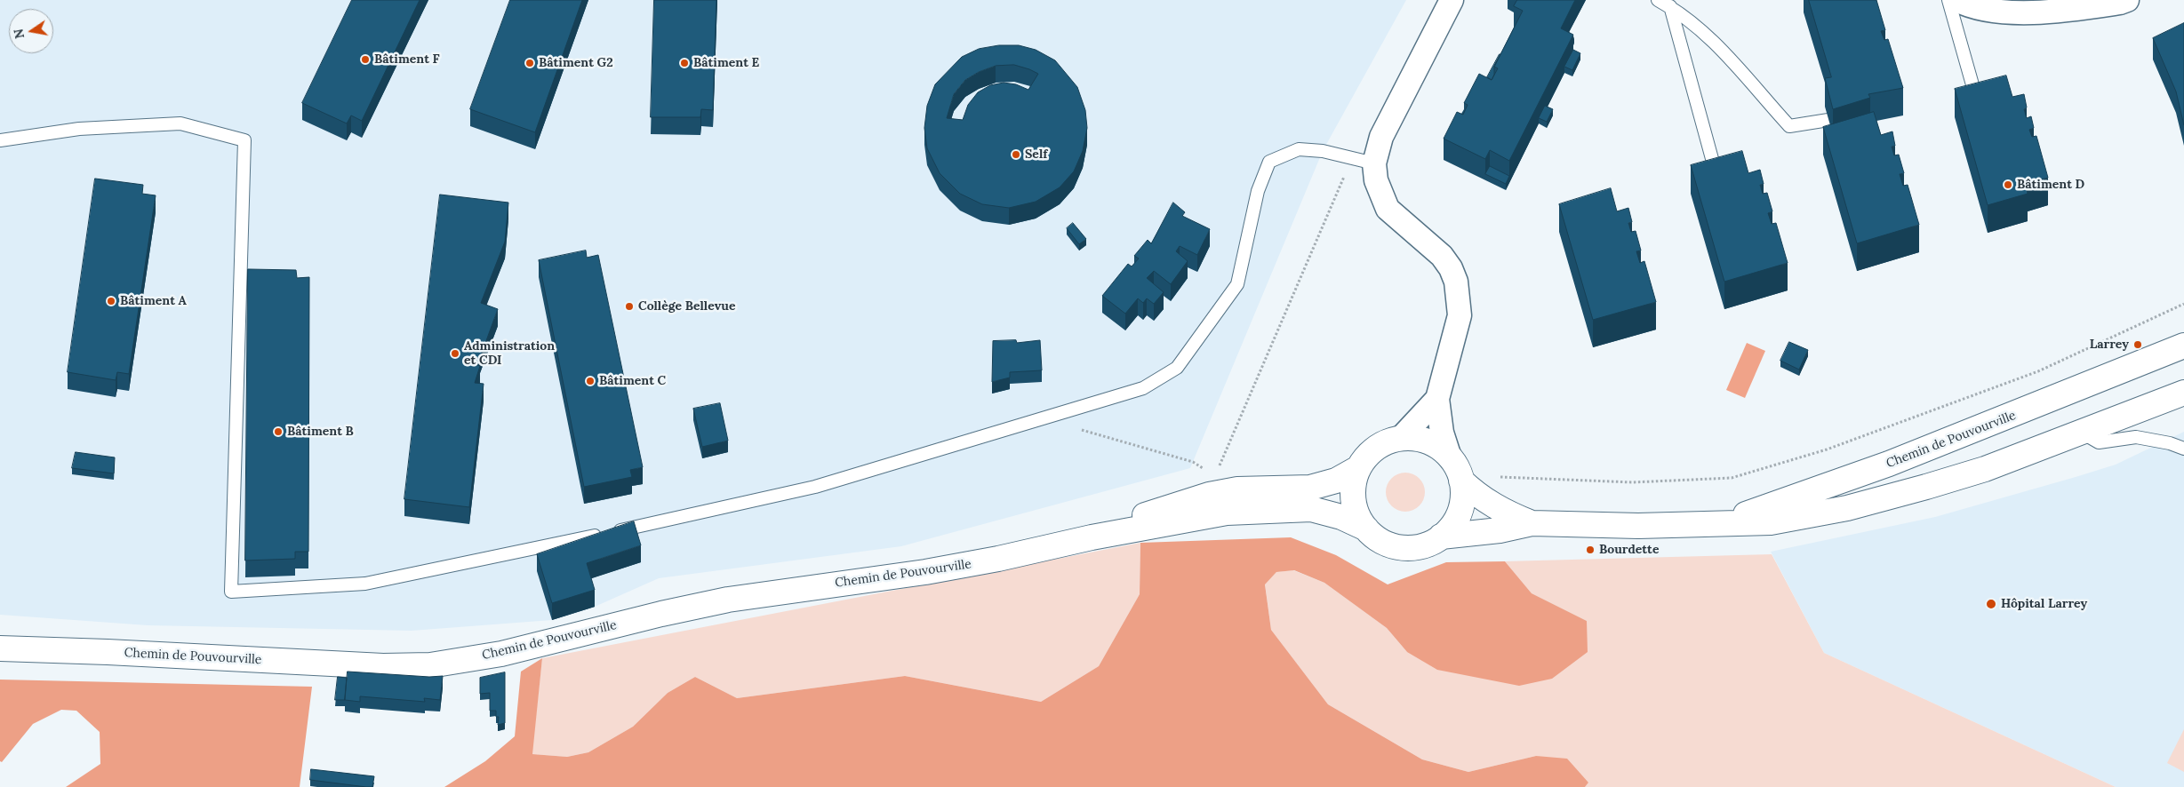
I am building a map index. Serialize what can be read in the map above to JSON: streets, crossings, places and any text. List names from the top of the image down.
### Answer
{
  "streets": {
    "street": ["Chemin de Pouvourville"]
  },
  "places": [
    "Bâtiment F",
    "Bâtiment G2",
    "Bâtiment E",
    "Self",
    "Bâtiment D",
    "Bâtiment A",
    "Collège Bellevue",
    "Larrey",
    "Administration et CDI",
    "Bâtiment C",
    "Bâtiment B",
    "Bourdette",
    "Hôpital Larrey"
  ],
  "north": "left"
}
